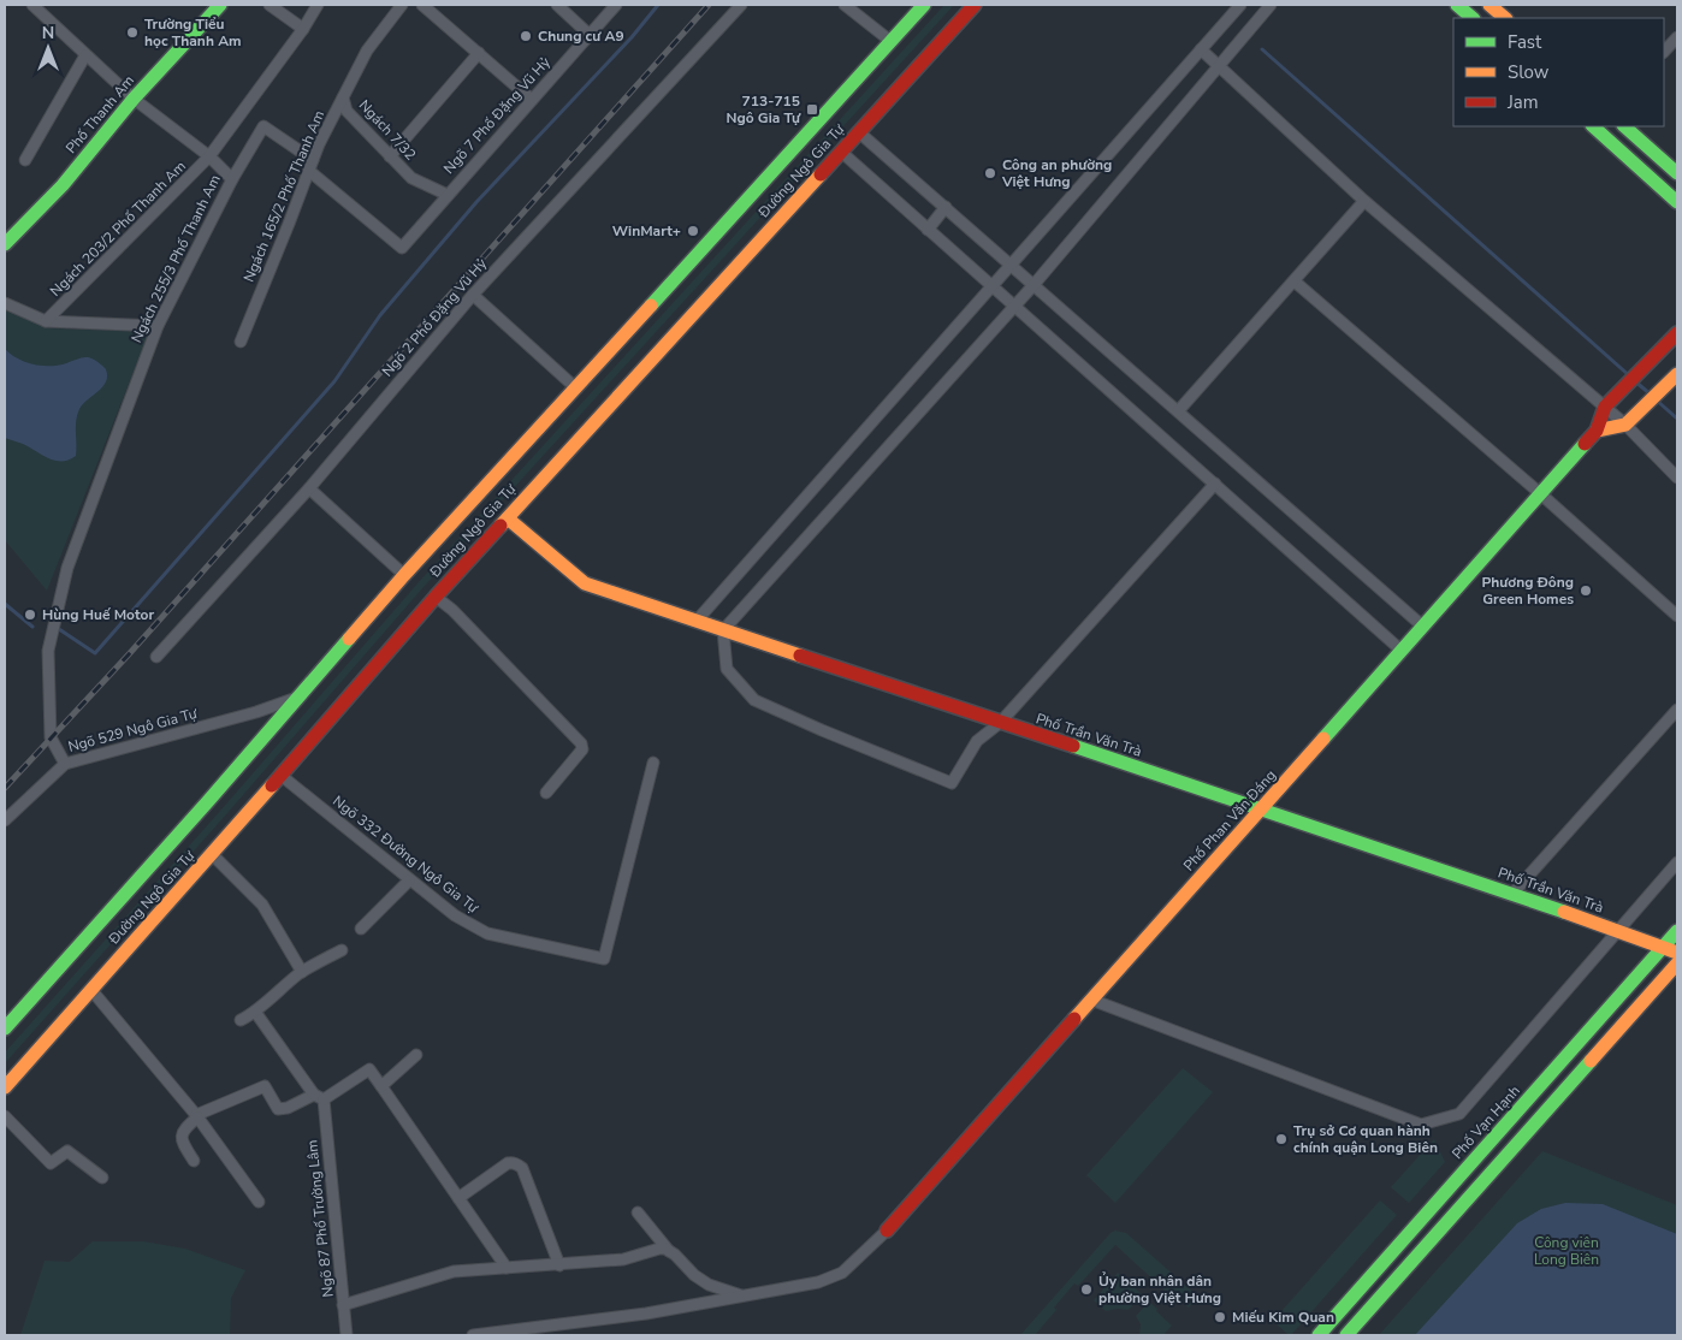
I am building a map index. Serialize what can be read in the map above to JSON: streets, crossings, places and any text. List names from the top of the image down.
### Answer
{
  "streets": {
    "street": [
      "Phố Thanh Am",
      "Ngõ 7 Phố Đặng Vũ Hỷ",
      "Ngách 7/32",
      "Đường Ngô Gia Tự",
      "Ngách 165/2 Phố Thanh Am",
      "Ngách 203/2 Phố Thanh Am",
      "Ngách 255/3 Phố Thanh Am",
      "Ngõ 2 Phố Đặng Vũ Hỷ",
      "Ngõ 529 Ngô Gia Tự",
      "Phố Trần Văn Trà",
      "Phố Phan Văn Đáng",
      "Ngõ 332 Đường Ngô Gia Tự",
      "Phố Vạn Hạnh",
      "Ngõ 87 Phố Trường Lâm"
    ]
  },
  "crossings": [
    ["Ngõ 7 Phố Đặng Vũ Hỷ", "Ngách 7/32"],
    ["Ngõ 7 Phố Đặng Vũ Hỷ", "Ngách 165/2 Phố Thanh Am"],
    ["Ngách 7/32", "Ngách 165/2 Phố Thanh Am"],
    ["Đường Ngô Gia Tự", "Ngõ 529 Ngô Gia Tự"],
    ["Đường Ngô Gia Tự", "Phố Trần Văn Trà"],
    ["Đường Ngô Gia Tự", "Ngõ 332 Đường Ngô Gia Tự"],
    ["Ngách 165/2 Phố Thanh Am", "Ngách 255/3 Phố Thanh Am"],
    ["Ngách 255/3 Phố Thanh Am", "Ngõ 529 Ngô Gia Tự"],
    ["Phố Trần Văn Trà", "Phố Phan Văn Đáng"],
    ["Phố Trần Văn Trà", "Phố Vạn Hạnh"]
  ],
  "parks": ["Công viên Long Biên"],
  "places": {
    "other": [
      "Trường Tiểu học Thanh Am",
      "Chung cư A9",
      "Công an phường Việt Hưng",
      "WinMart+",
      "Phương Đông Green Homes",
      "Hùng Huế Motor",
      "Trụ sở Cơ quan hành chính quận Long Biên",
      "Ủy ban nhân dân phường Việt Hưng",
      "Miếu Kim Quan"
    ],
    "transit": ["713-715 Ngô Gia Tự"]
  },
  "legend": ["Fast", "Slow", "Jam"],
  "north": "top"
}
